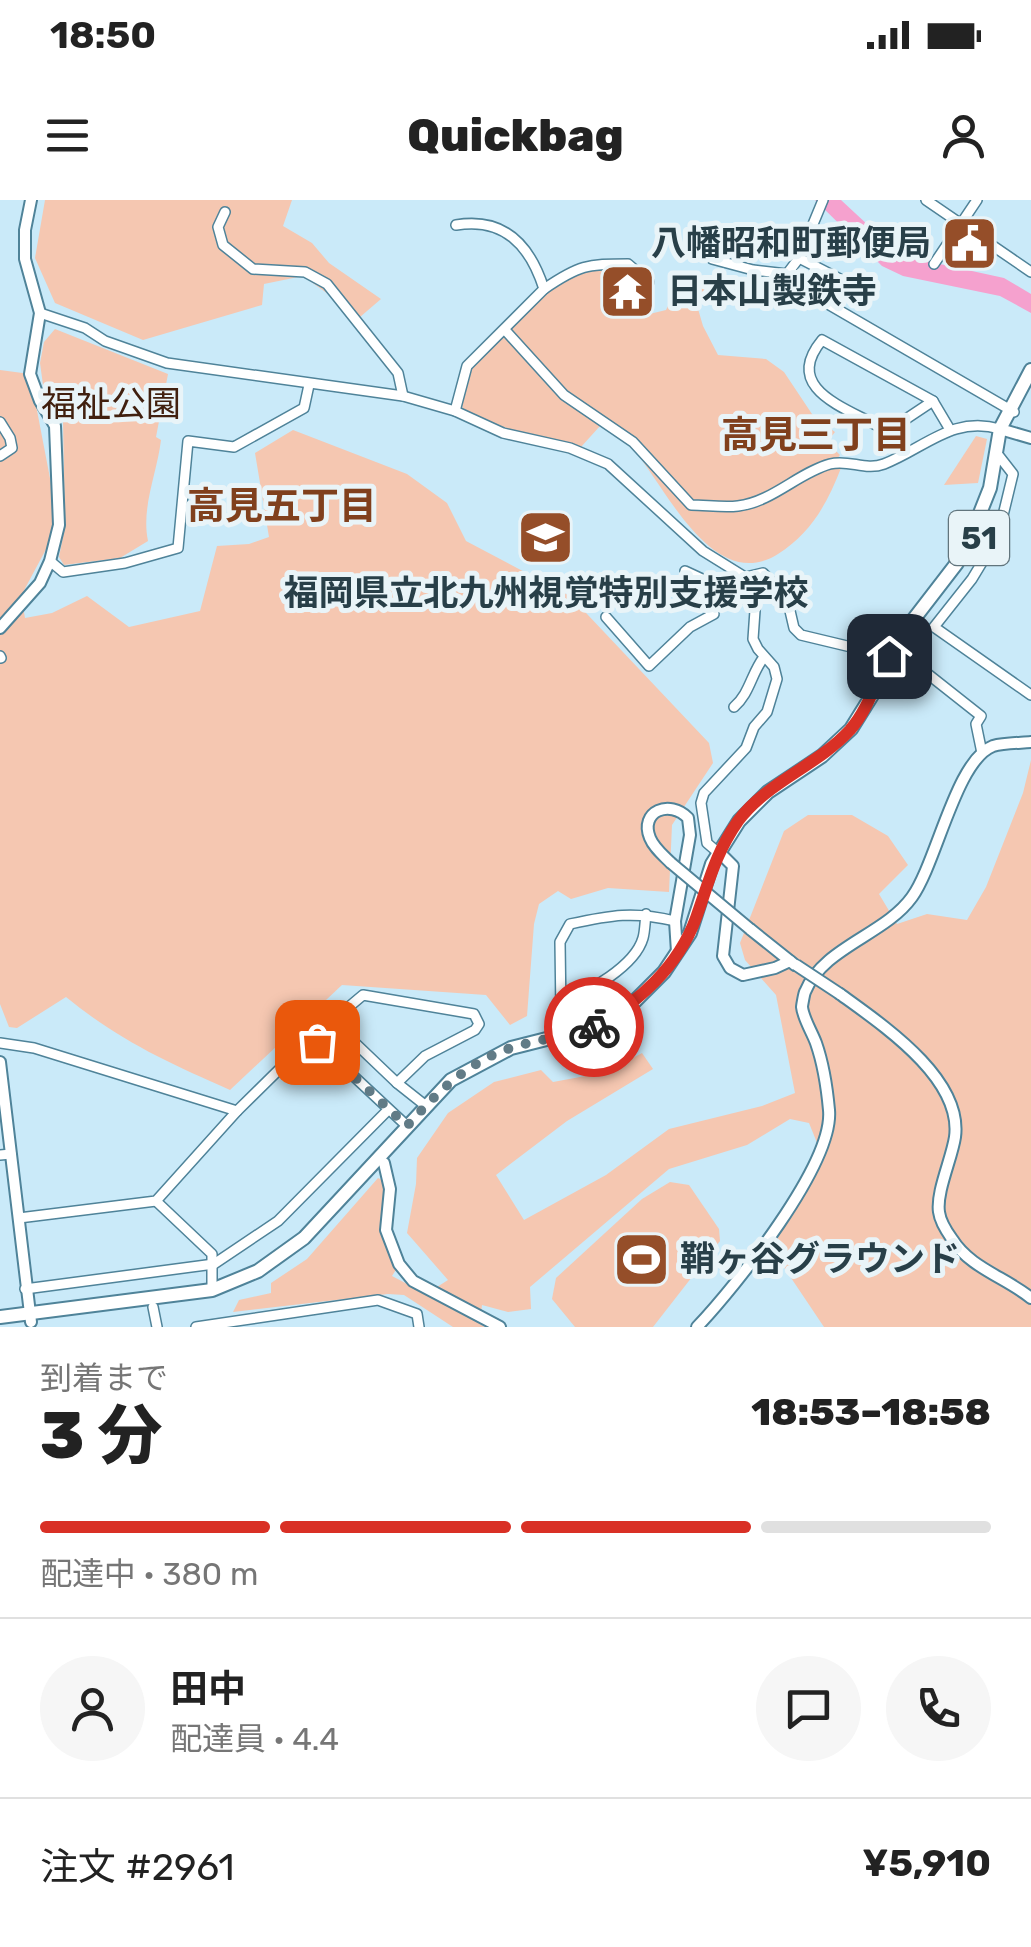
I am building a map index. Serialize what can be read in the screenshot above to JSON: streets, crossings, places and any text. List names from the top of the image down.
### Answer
{
  "streets": {
    "main road": ["51"]
  },
  "districts": ["高見三丁目", "高見五丁目"],
  "parks": ["福祉公園"],
  "places": {
    "public building": ["八幡昭和町郵便局"],
    "temple": ["日本山製鉄寺"],
    "school or university": ["福岡県立北九州視覚特別支援学校"],
    "sports": ["鞘ヶ谷グラウンド"]
  },
  "page": {
    "status": "18:50",
    "header": "Quickbag",
    "heading": ["3 分", "到着まで", "18:53–18:58"],
    "panel": [
      "田中",
      "配達員 · 4.4",
      "注文 #2961",
      "¥5,910"
    ],
    "bar": "配達中 · 380 m"
  }
}
